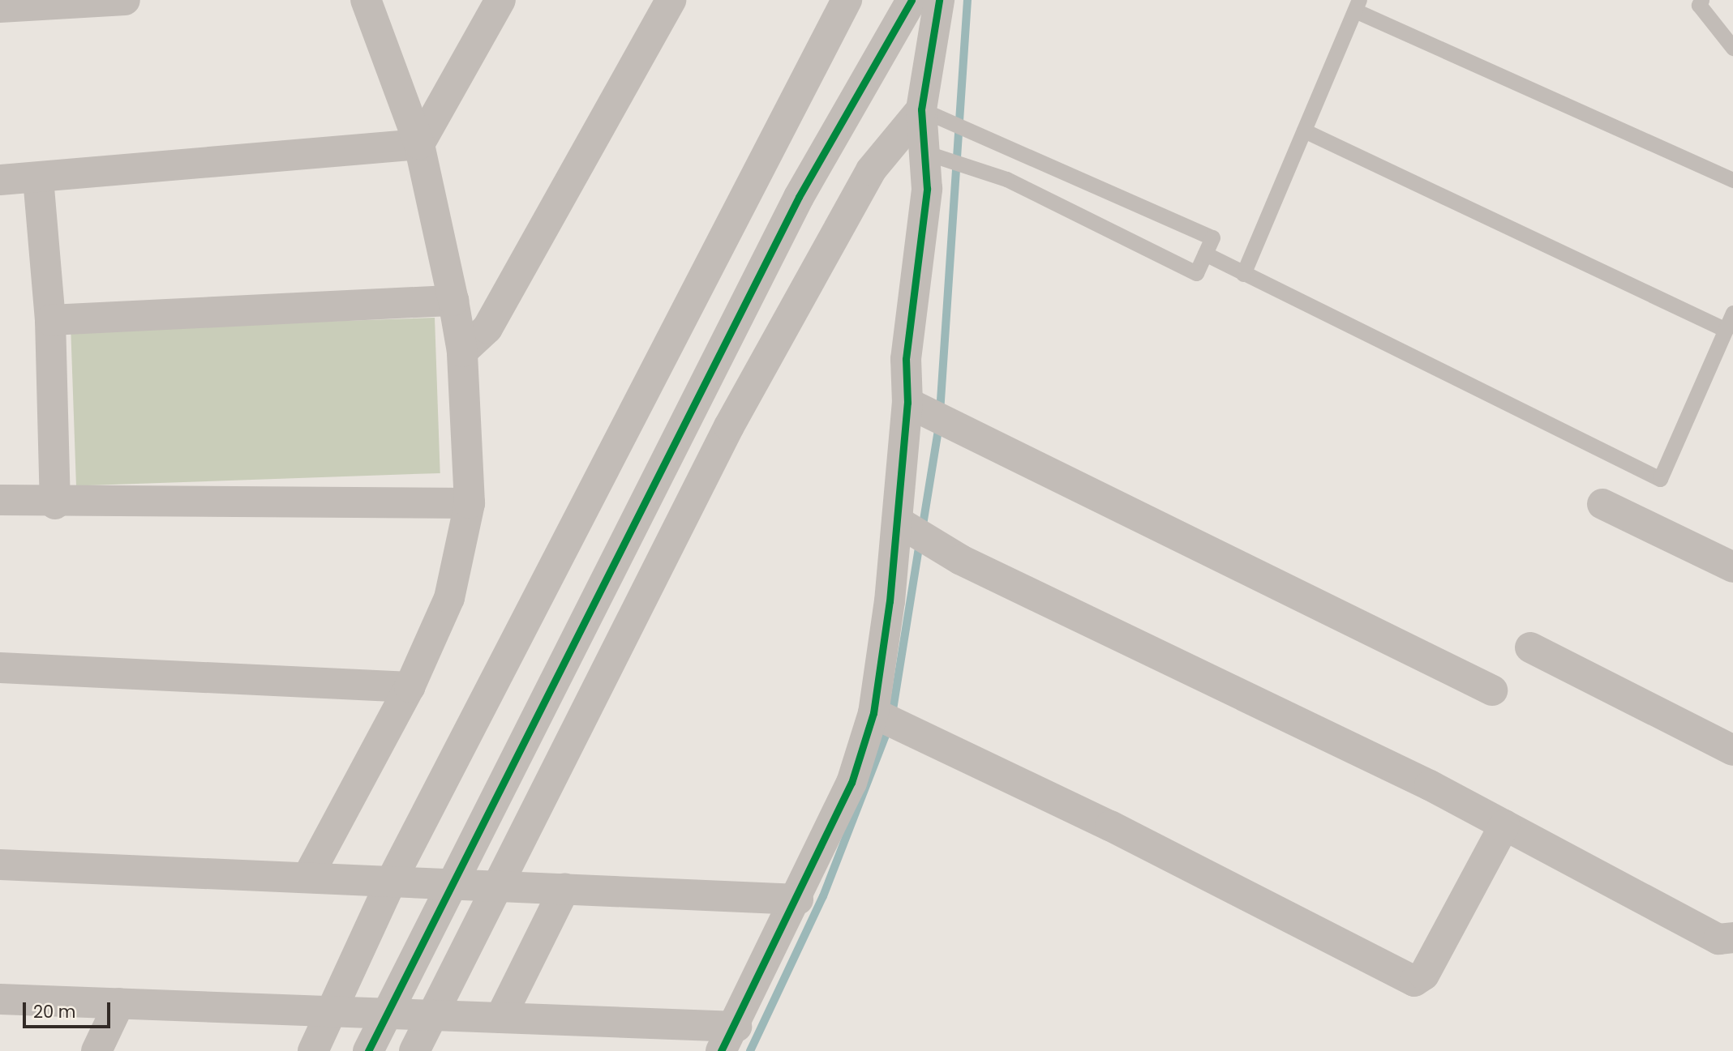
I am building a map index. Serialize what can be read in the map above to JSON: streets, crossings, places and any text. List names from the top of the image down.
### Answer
{
  "scale_bar": "20 m"
}
